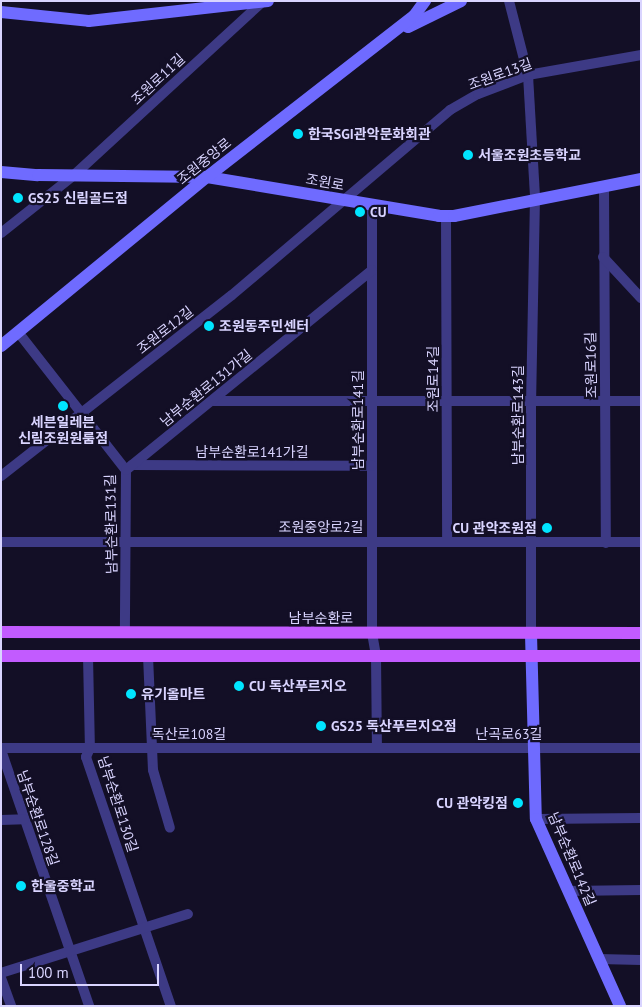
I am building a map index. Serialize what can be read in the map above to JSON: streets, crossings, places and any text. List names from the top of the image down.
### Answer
{
  "streets": {
    "main road": ["남부순환로"],
    "street": [
      "조원로13길",
      "조원로11길",
      "조원중앙로",
      "조원로",
      "조원로12길",
      "조원로16길",
      "조원로14길",
      "남부순환로131가길",
      "남부순환로143길",
      "남부순환로141길",
      "남부순환로141가길",
      "남부순환로131길",
      "조원중앙로2길",
      "독산로108길",
      "난곡로63길",
      "남부순환로130길",
      "남부순환로128길",
      "남부순환로142길"
    ]
  },
  "crossings": [
    ["조원로13길", "조원로"],
    ["조원로13길", "조원로12길"],
    ["조원로13길", "남부순환로143길"],
    ["조원로11길", "조원로"],
    ["조원중앙로", "조원로"],
    ["조원중앙로", "남부순환로131길"],
    ["조원로", "조원로12길"],
    ["조원로", "조원로16길"],
    ["조원로", "조원로14길"],
    ["조원로", "남부순환로143길"],
    ["조원로", "남부순환로141길"],
    ["조원로12길", "남부순환로131길"],
    ["조원로16길", "조원중앙로2길"],
    ["조원로14길", "조원중앙로2길"],
    ["남부순환로131가길", "남부순환로141길"],
    ["남부순환로131가길", "남부순환로141가길"],
    ["남부순환로131가길", "남부순환로131길"],
    ["남부순환로143길", "조원중앙로2길"],
    ["남부순환로143길", "남부순환로"],
    ["남부순환로143길", "남부순환로142길"],
    ["남부순환로141길", "남부순환로141가길"],
    ["남부순환로141길", "조원중앙로2길"],
    ["남부순환로141길", "남부순환로"],
    ["남부순환로141길", "독산로108길"],
    ["남부순환로141길", "난곡로63길"],
    ["남부순환로141가길", "남부순환로131길"],
    ["남부순환로131길", "조원중앙로2길"],
    ["남부순환로131길", "남부순환로"],
    ["남부순환로", "남부순환로142길"],
    ["독산로108길", "난곡로63길"],
    ["독산로108길", "남부순환로130길"],
    ["독산로108길", "남부순환로128길"],
    ["난곡로63길", "남부순환로142길"]
  ],
  "places": [
    "한국SGI관악문화회관",
    "서울조원초등학교",
    "GS25 신림골드점",
    "CU",
    "조원동주민센터",
    "세븐일레븐 신림조원원룸점",
    "CU 관악조원점",
    "CU 독산푸르지오",
    "유기올마트",
    "GS25 독산푸르지오점",
    "CU 관악킹점",
    "한울중학교"
  ],
  "scale_bar": "100 m"
}
